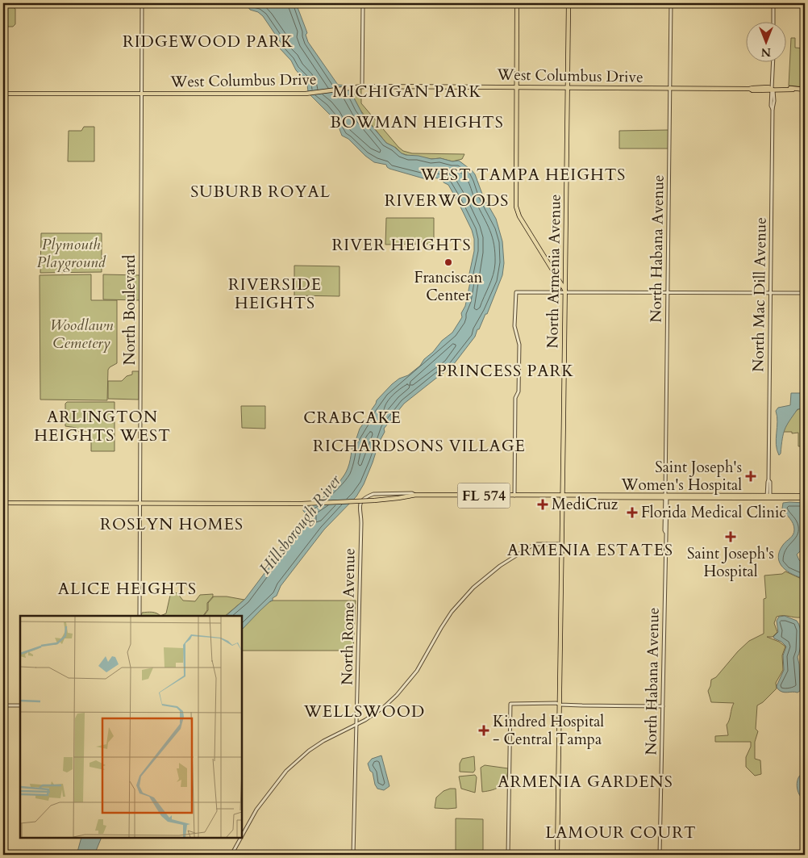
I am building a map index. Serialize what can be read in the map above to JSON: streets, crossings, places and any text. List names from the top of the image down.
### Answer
{
  "streets": {
    "main road": ["West Columbus Drive", "North Armenia Avenue", "FL 574"],
    "street": [
      "North Habana Avenue",
      "North Mac Dill Avenue",
      "North Boulevard",
      "North Rome Avenue"
    ]
  },
  "crossings": [
    ["West Columbus Drive", "North Habana Avenue"],
    ["West Columbus Drive", "North Armenia Avenue"],
    ["West Columbus Drive", "North Mac Dill Avenue"],
    ["West Columbus Drive", "North Boulevard"],
    ["North Habana Avenue", "FL 574"],
    ["North Armenia Avenue", "FL 574"],
    ["North Mac Dill Avenue", "FL 574"],
    ["North Boulevard", "FL 574"]
  ],
  "districts": [
    "RIDGEWOOD PARK",
    "MICHIGAN PARK",
    "BOWMAN HEIGHTS",
    "WEST TAMPA HEIGHTS",
    "SUBURB ROYAL",
    "RIVERWOODS",
    "RIVER HEIGHTS",
    "RIVERSIDE HEIGHTS",
    "PRINCESS PARK",
    "ARLINGTON HEIGHTS WEST",
    "CRABCAKE",
    "RICHARDSONS VILLAGE",
    "ROSLYN HOMES",
    "ARMENIA ESTATES",
    "ALICE HEIGHTS",
    "WELLSWOOD",
    "ARMENIA GARDENS",
    "LAMOUR COURT"
  ],
  "water": ["Hillsborough River"],
  "parks": ["Plymouth Playground", "Woodlawn Cemetery"],
  "places": {
    "other": ["Franciscan Center"],
    "health": [
      "Saint Joseph's Women's Hospital",
      "MediCruz",
      "Florida Medical Clinic",
      "Saint Joseph's Hospital",
      "Kindred Hospital - Central Tampa"
    ]
  },
  "north": "bottom"
}
